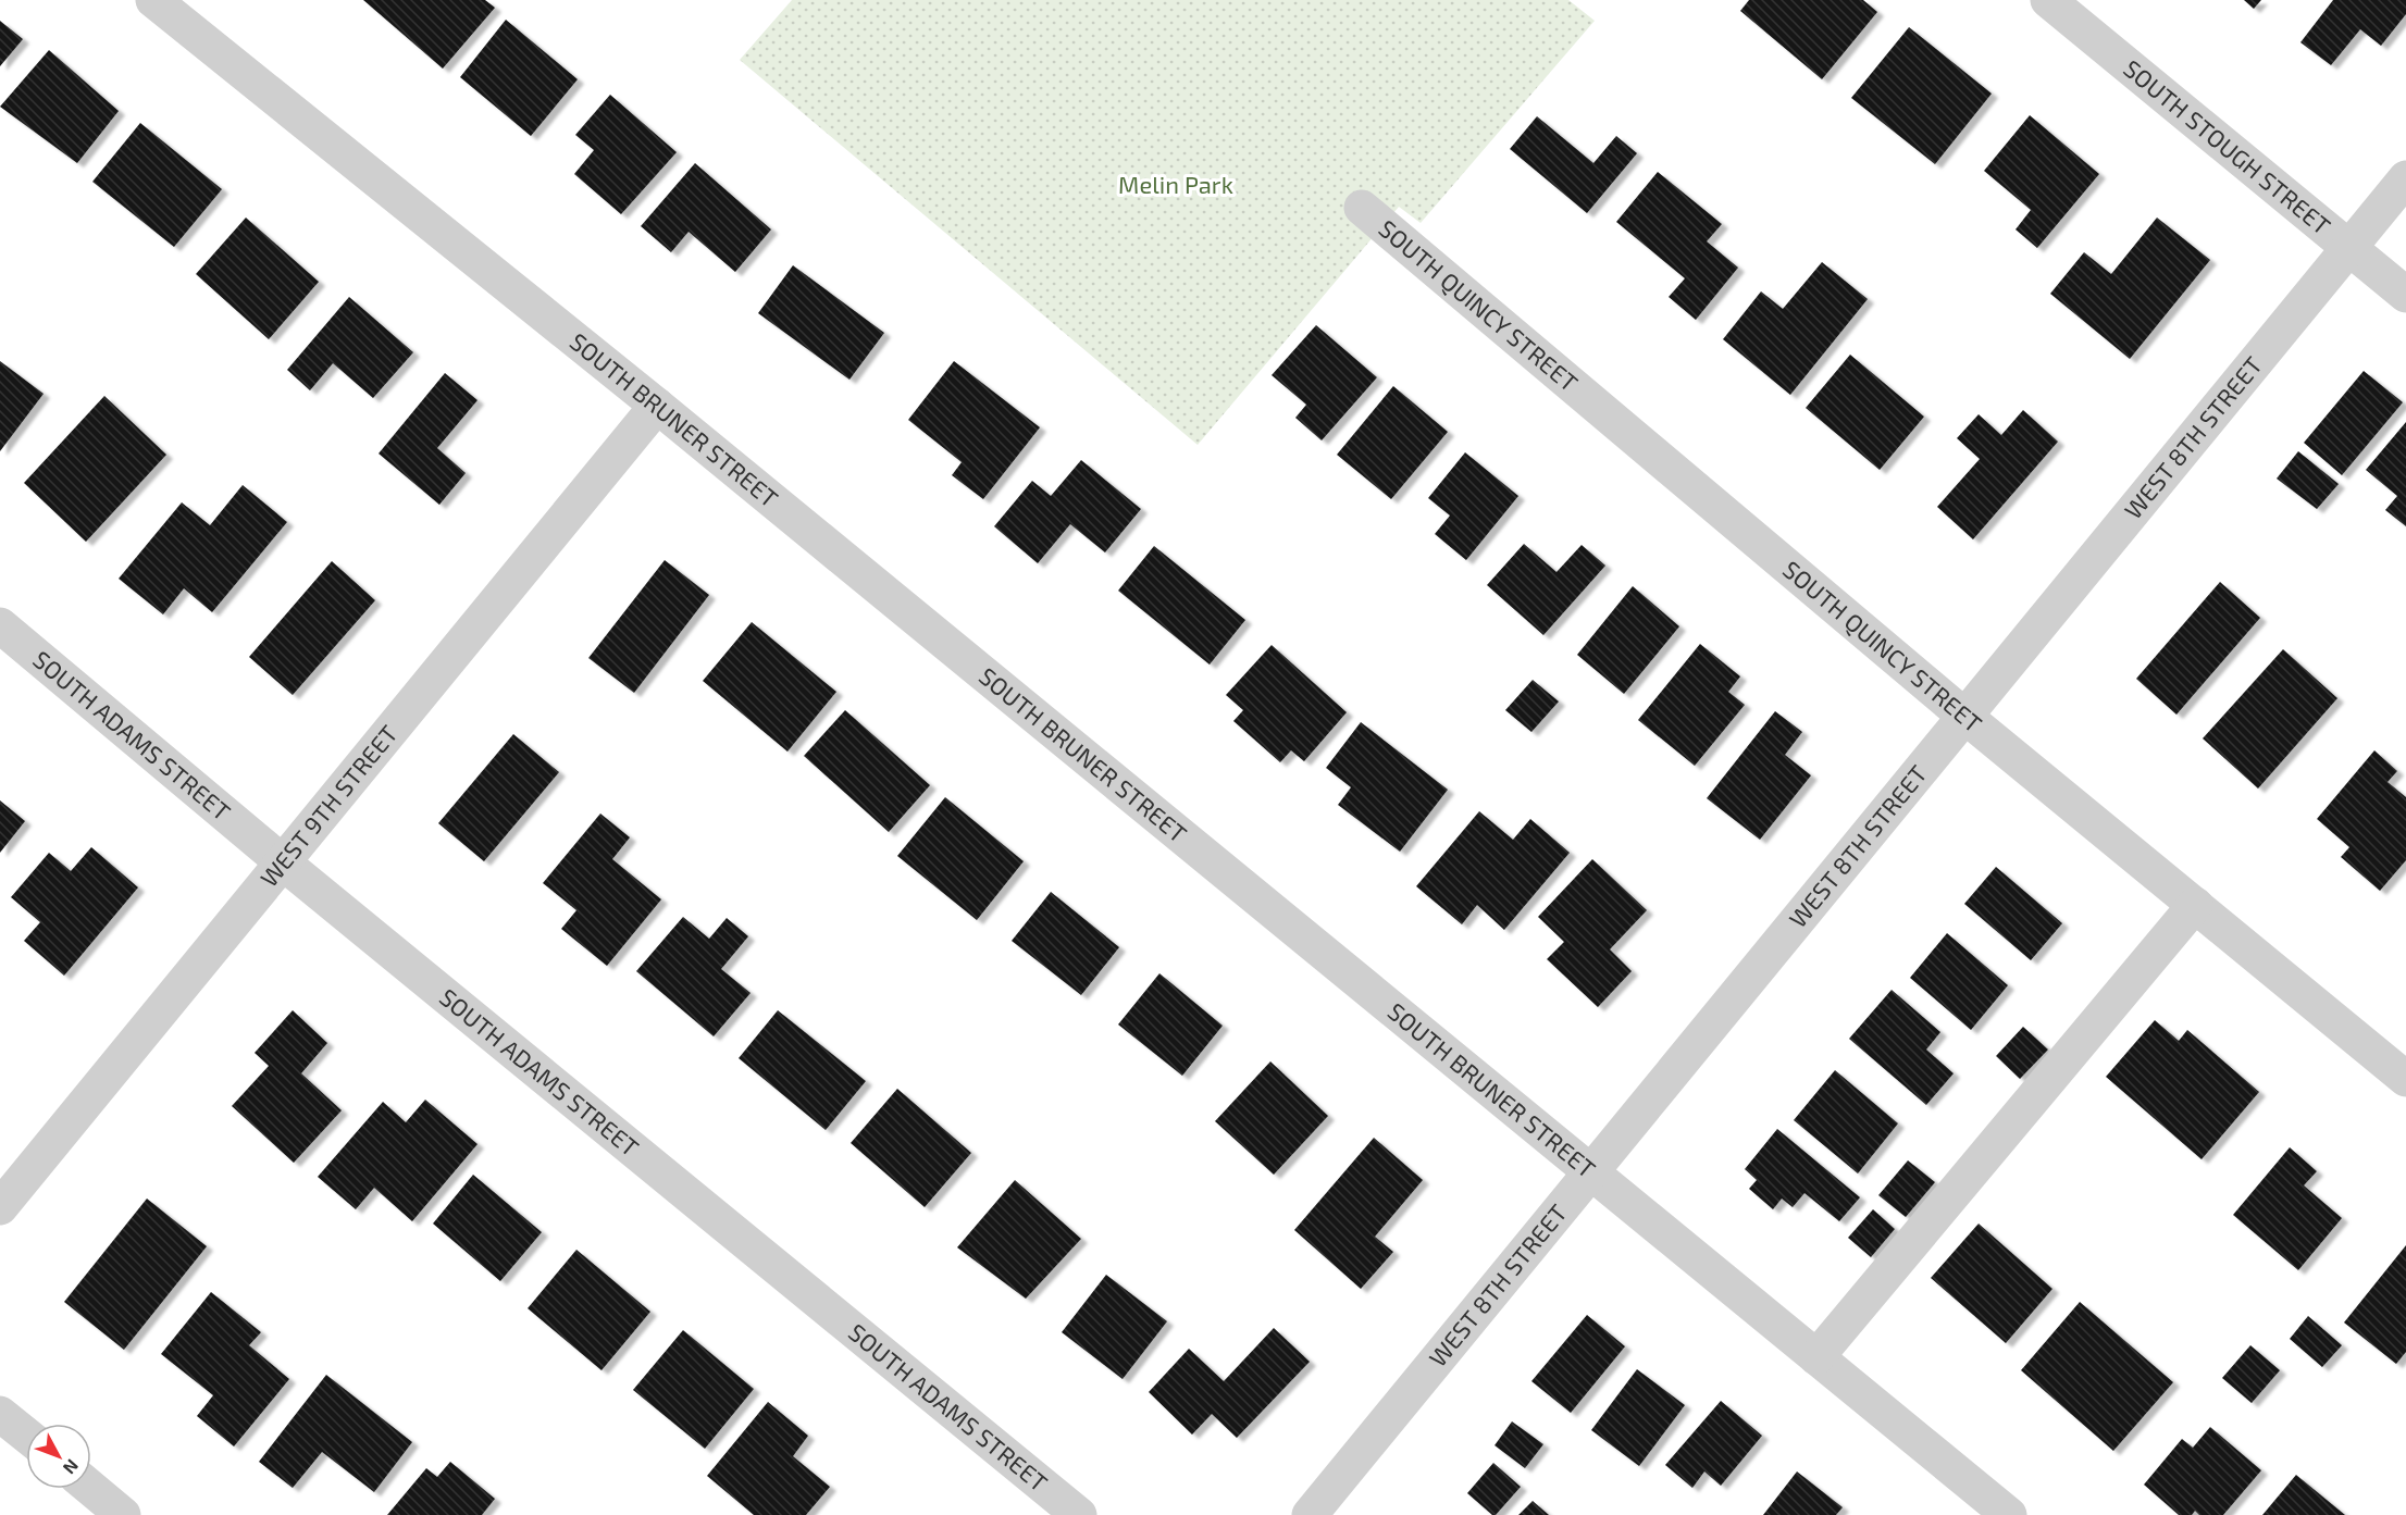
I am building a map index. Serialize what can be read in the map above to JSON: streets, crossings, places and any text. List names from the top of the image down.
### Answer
{
  "streets": {
    "street": [
      "SOUTH STOUGH STREET",
      "SOUTH QUINCY STREET",
      "SOUTH BRUNER STREET",
      "WEST 8TH STREET",
      "SOUTH ADAMS STREET",
      "WEST 9TH STREET"
    ]
  },
  "crossings": [
    ["SOUTH STOUGH STREET", "WEST 8TH STREET"],
    ["SOUTH QUINCY STREET", "WEST 8TH STREET"],
    ["SOUTH BRUNER STREET", "WEST 8TH STREET"],
    ["SOUTH BRUNER STREET", "WEST 9TH STREET"],
    ["SOUTH ADAMS STREET", "WEST 9TH STREET"]
  ],
  "parks": ["Melin Park"],
  "north": "bottom right"
}
